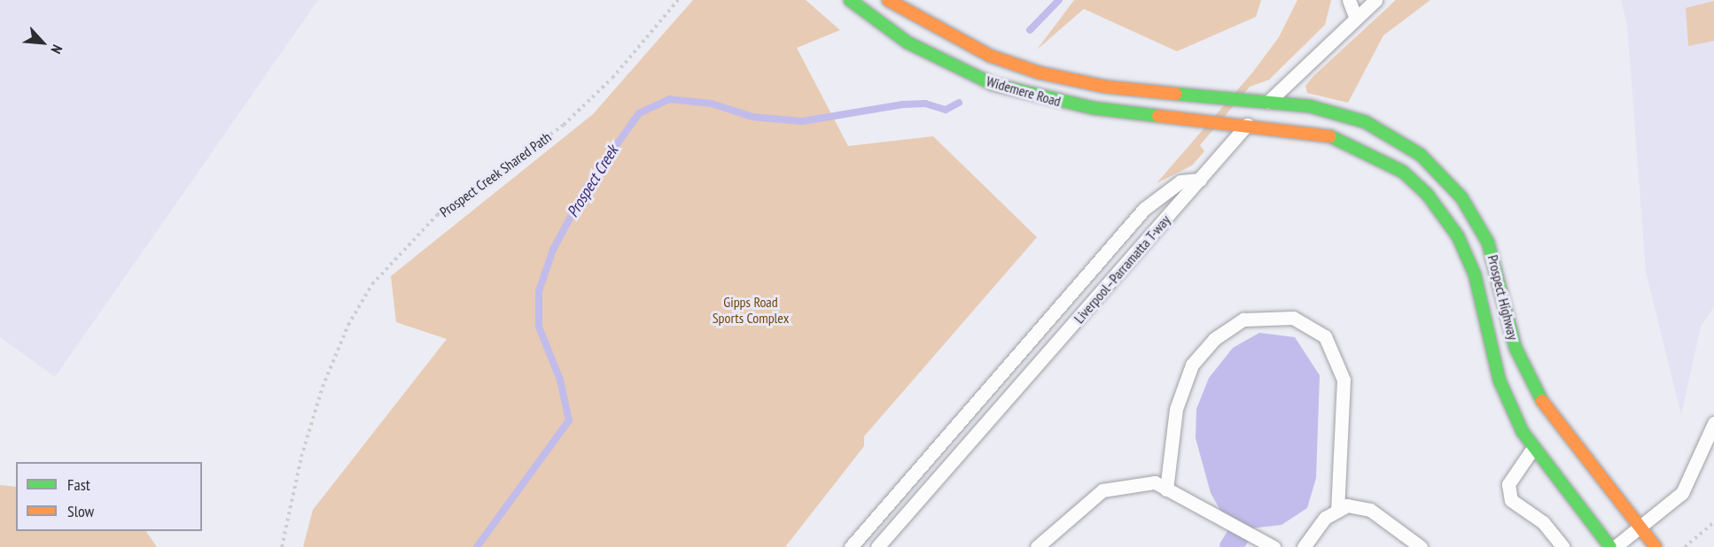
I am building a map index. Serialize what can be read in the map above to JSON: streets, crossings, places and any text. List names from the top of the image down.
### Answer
{
  "streets": {
    "main road": ["Widemere Road", "Prospect Highway"],
    "lane": ["Liverpool–Parramatta T-way"],
    "path": ["Prospect Creek Shared Path"]
  },
  "crossings": [
    ["Widemere Road", "Prospect Highway"],
    ["Liverpool–Parramatta T-way", "Prospect Highway"]
  ],
  "water": ["Prospect Creek"],
  "parks": ["Gipps Road Sports Complex"],
  "legend": ["Fast", "Slow"],
  "north": "bottom right"
}
